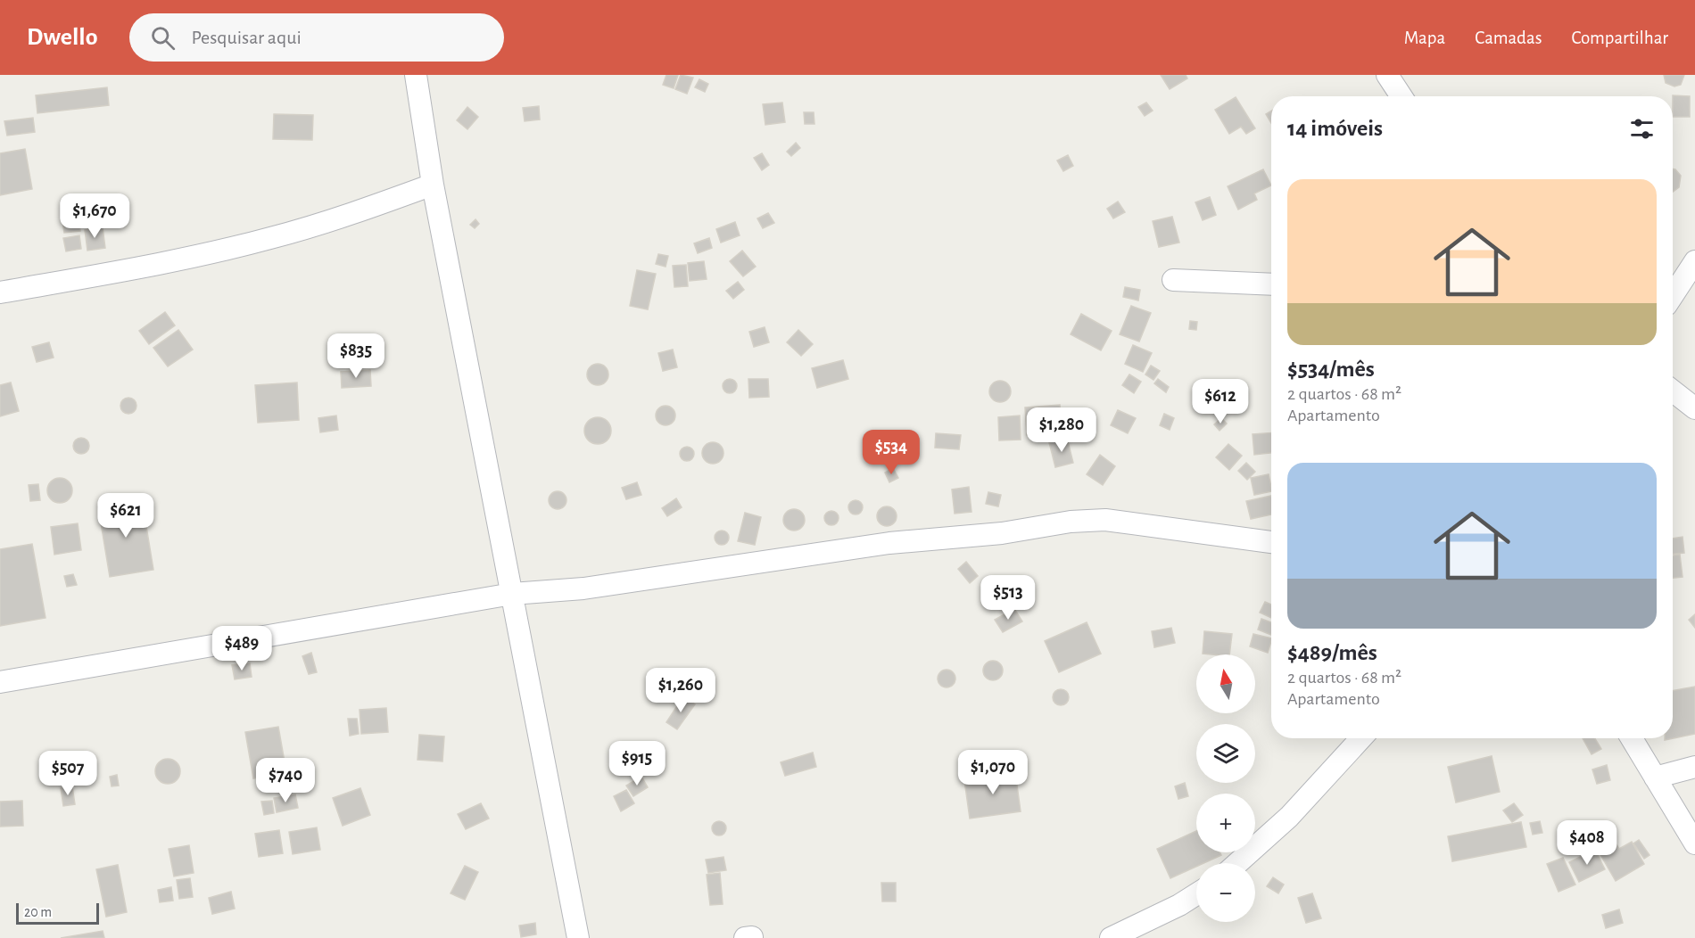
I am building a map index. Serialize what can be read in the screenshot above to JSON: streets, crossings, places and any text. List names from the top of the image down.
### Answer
{
  "scale_bar": "20 m",
  "north": "top",
  "page": {
    "header": "Dwello",
    "search": "Pesquisar aqui",
    "nav": ["Mapa", "Camadas", "Compartilhar"],
    "heading": "14 imóveis",
    "list": [
      {
        "name": "$534/mês",
        "note": "2 quartos · 68 m² · Apartamento"
      },
      {
        "name": "$489/mês",
        "note": "2 quartos · 68 m² · Apartamento"
      }
    ],
    "price": [
      "$1,670",
      "$835",
      "$612",
      "$1,280",
      "$534",
      "$621",
      "$513",
      "$489",
      "$1,260",
      "$915",
      "$1,070",
      "$507",
      "$740",
      "$408"
    ],
    "map_buttons": ["+", "−"],
    "scale": "20 m"
  }
}
